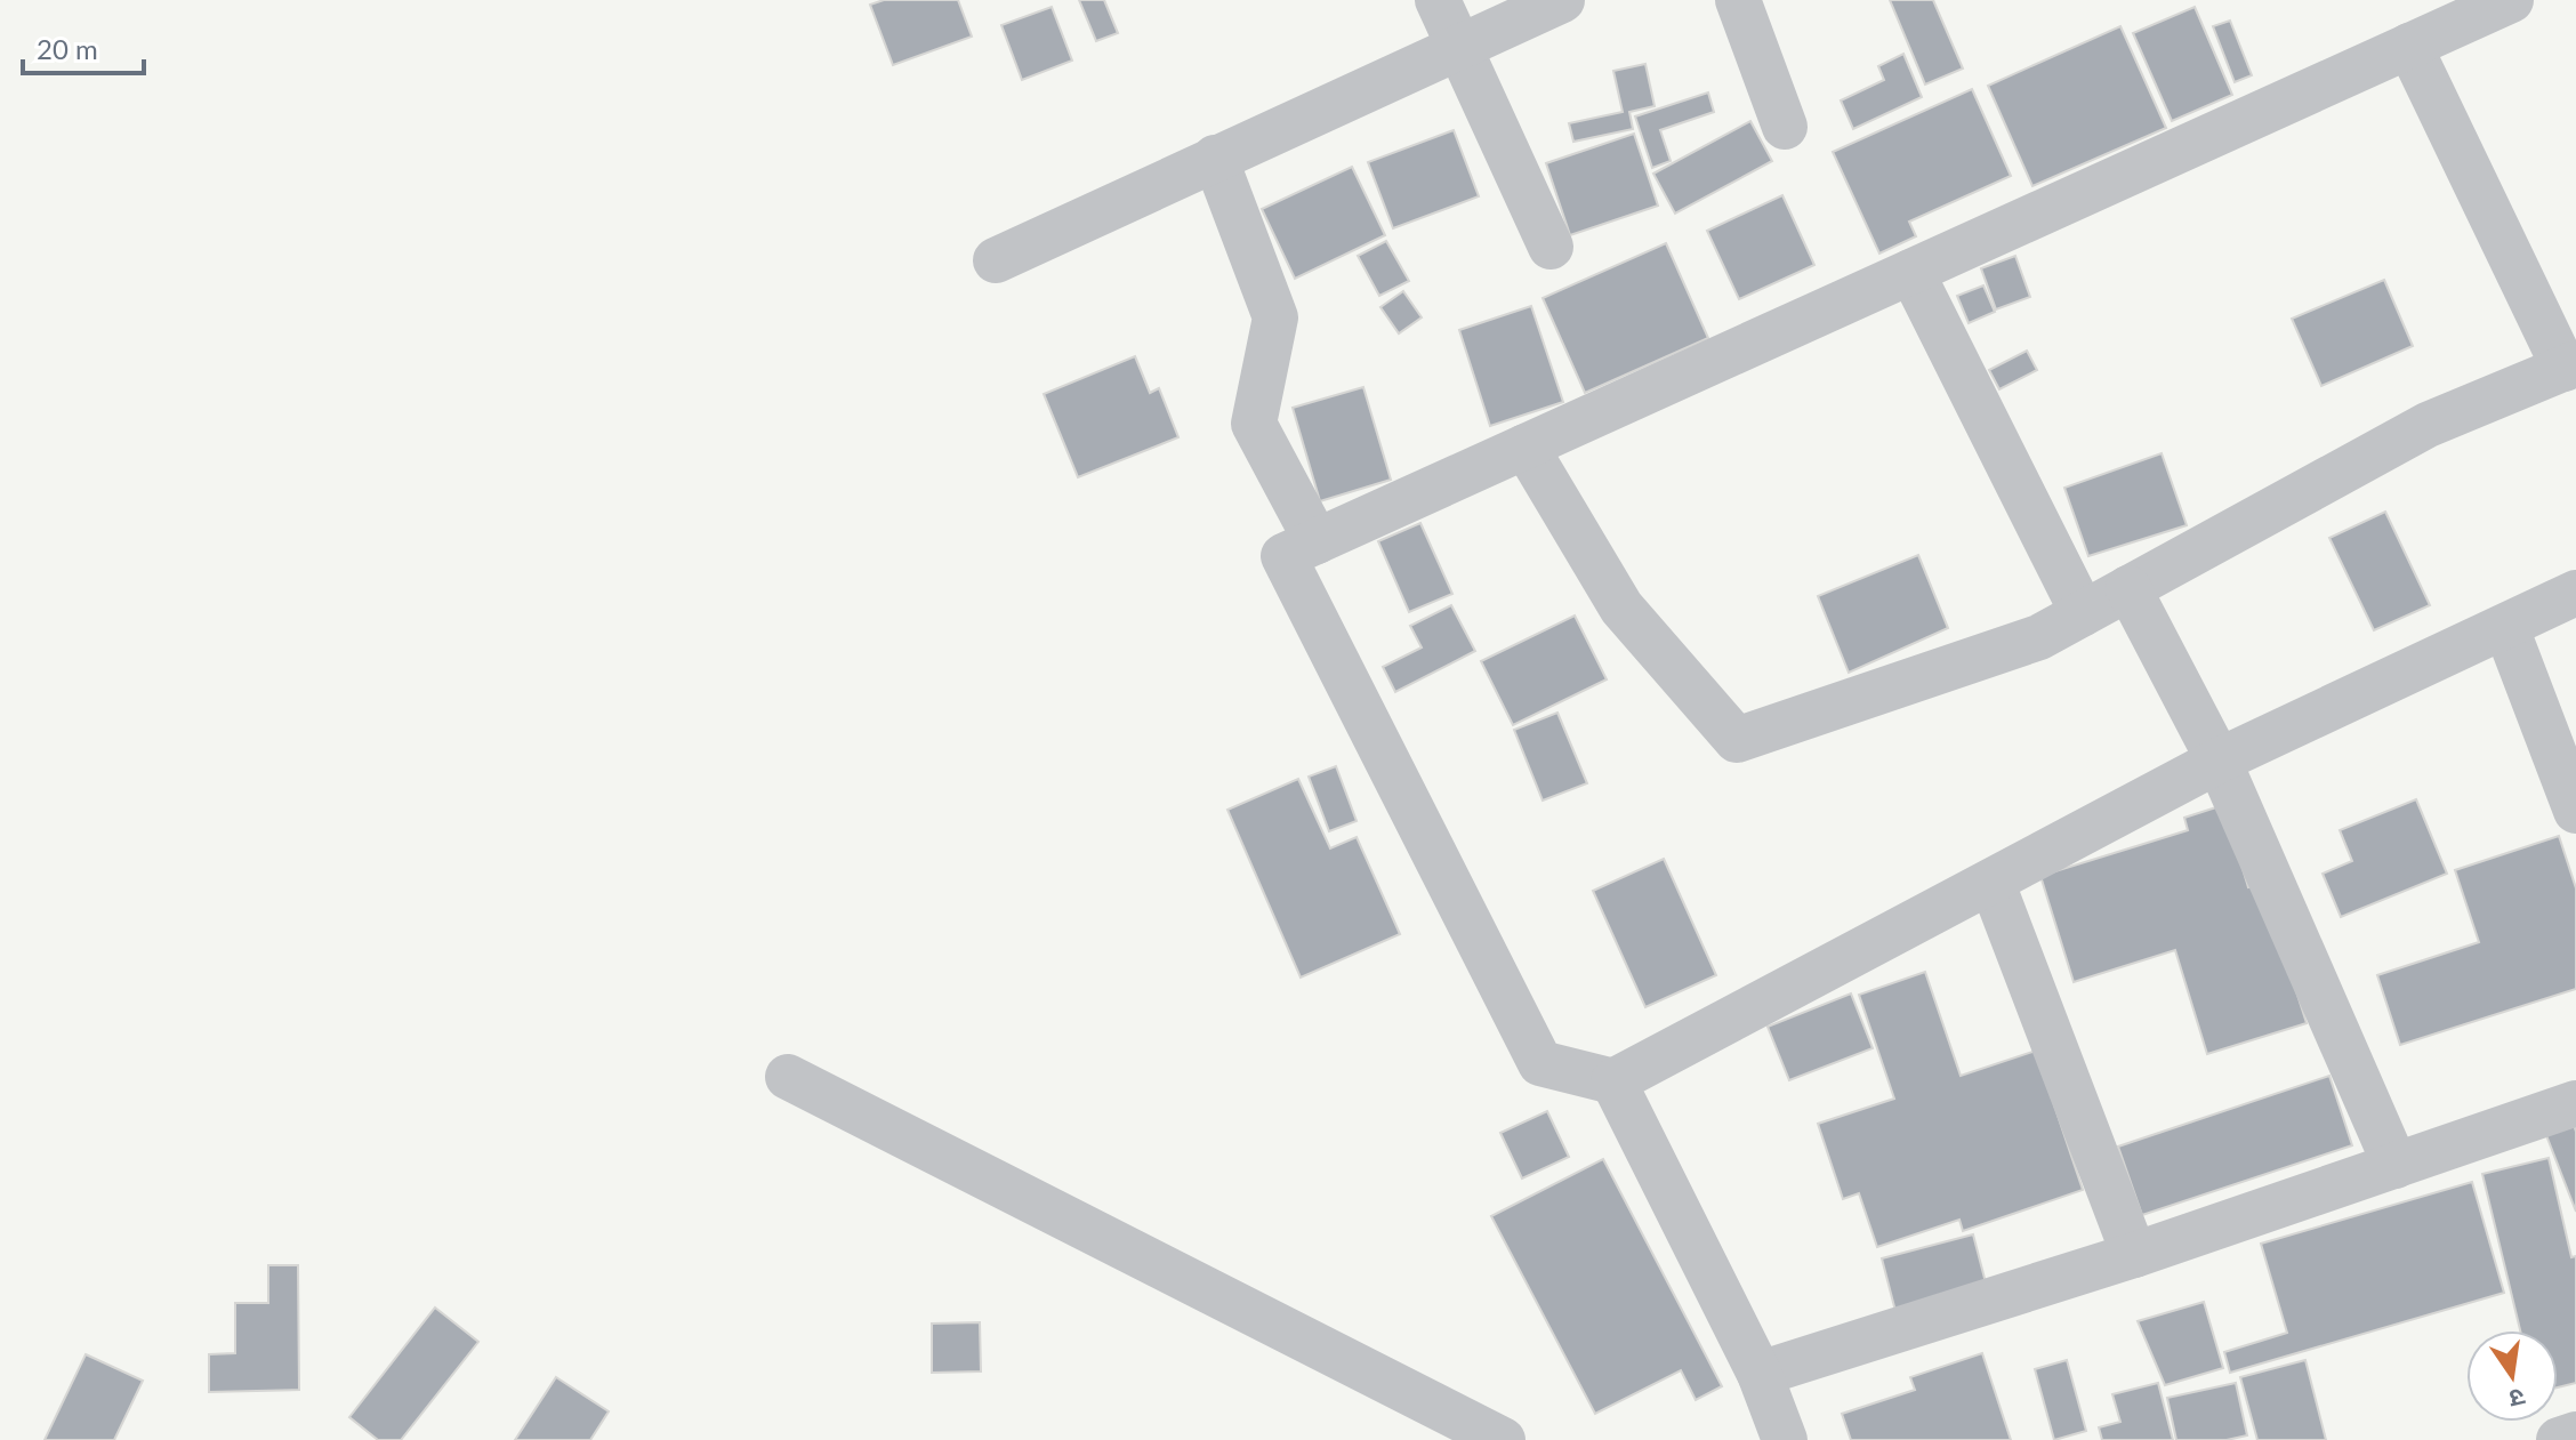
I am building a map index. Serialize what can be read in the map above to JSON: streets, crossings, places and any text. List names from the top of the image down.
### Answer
{
  "scale_bar": "20 m",
  "north": "bottom"
}
